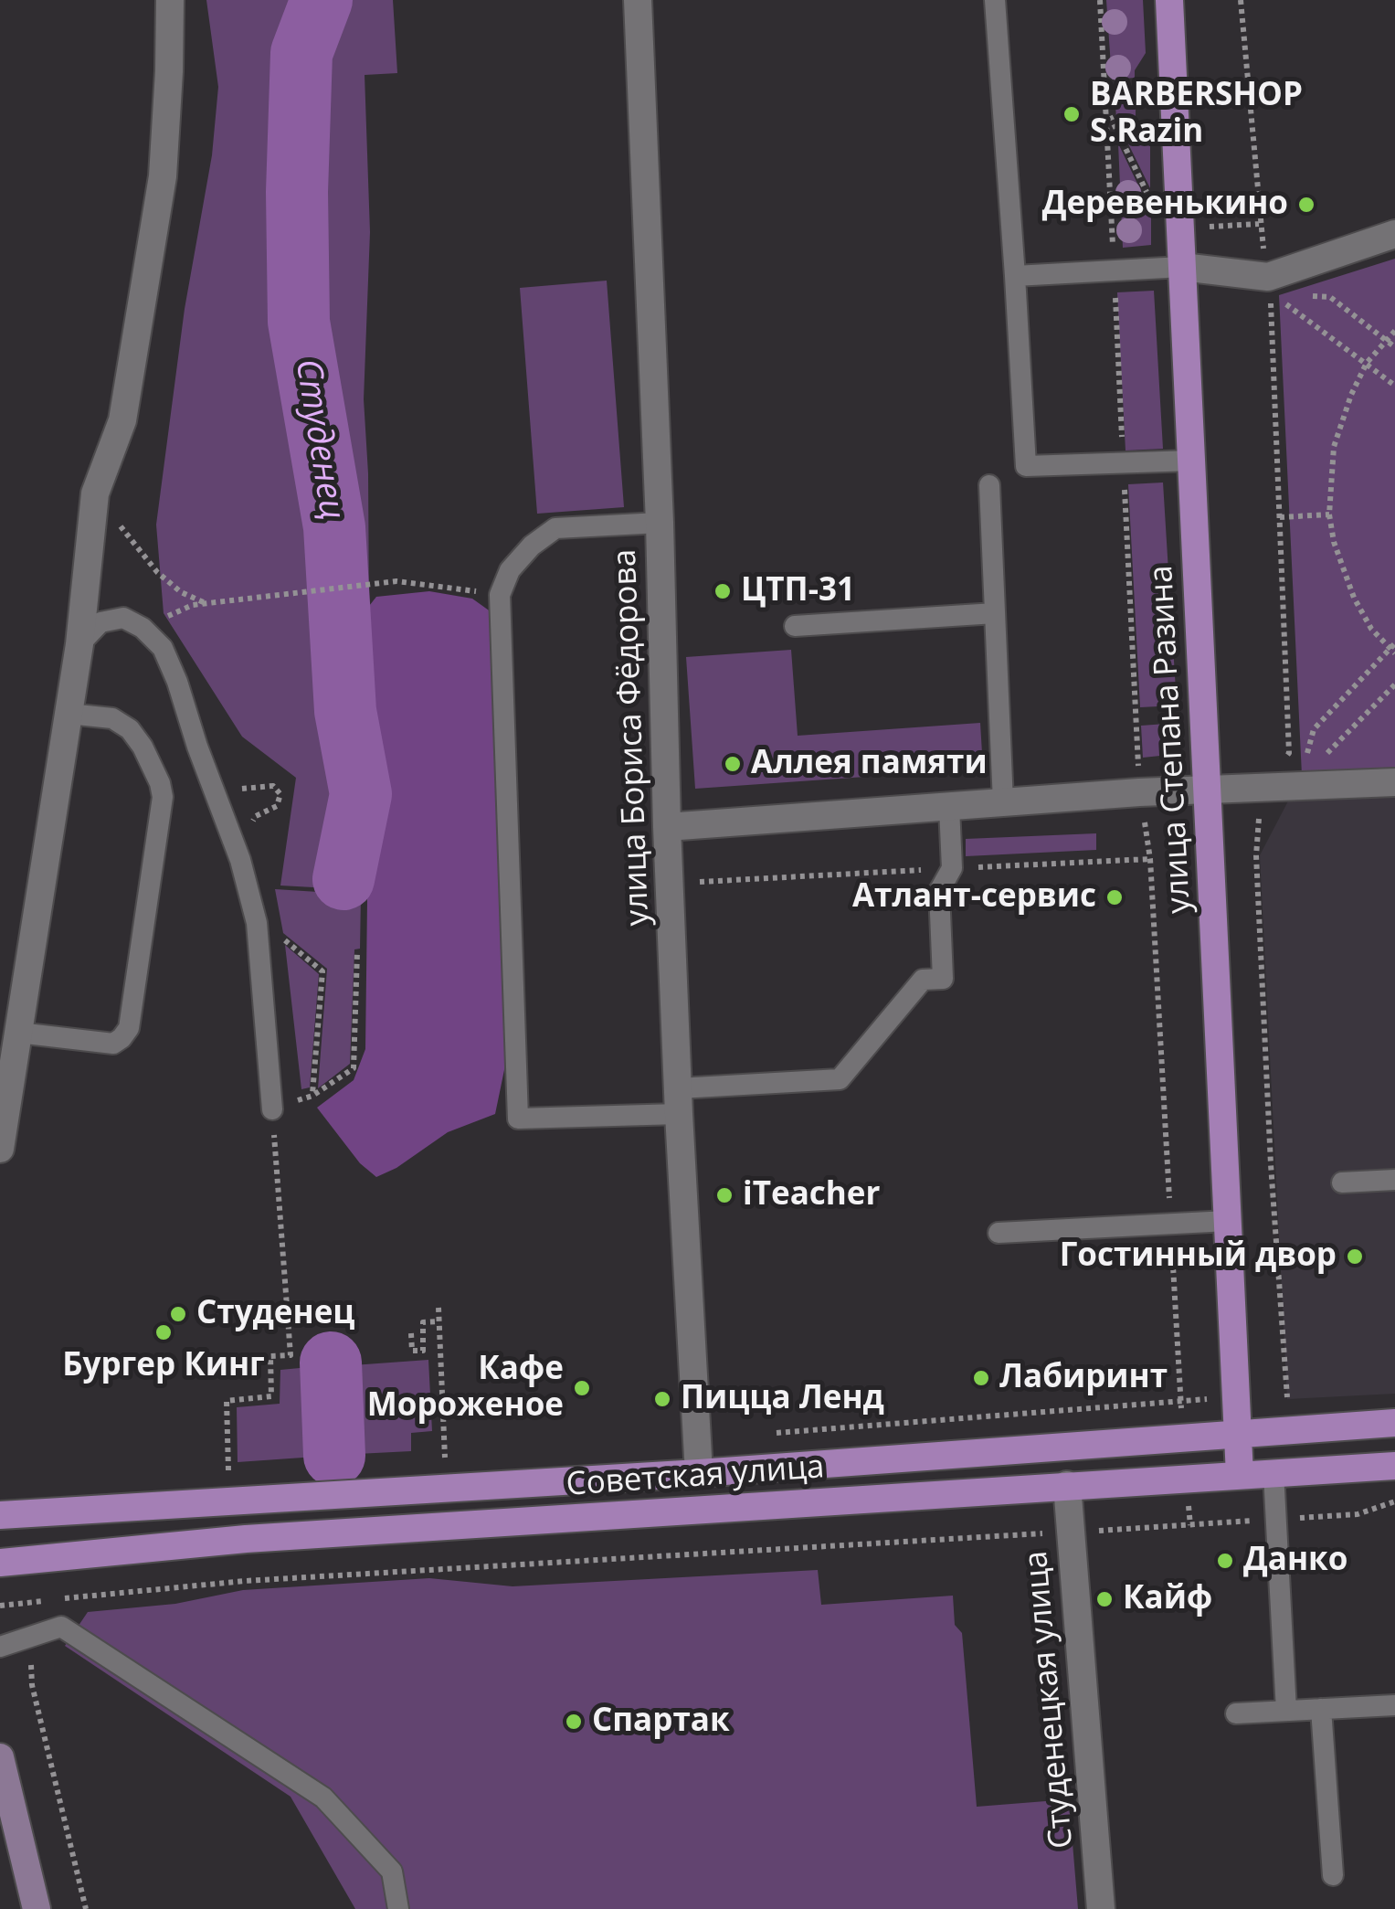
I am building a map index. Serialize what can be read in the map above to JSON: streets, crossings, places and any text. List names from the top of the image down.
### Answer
{
  "streets": {
    "main road": ["улица Степана Разина", "Советская улица"],
    "street": ["улица Бориса Фёдорова", "Студенецкая улица"]
  },
  "crossings": [
    ["улица Бориса Фёдорова", "Советская улица"],
    ["улица Степана Разина", "Советская улица"],
    ["Советская улица", "Студенецкая улица"]
  ],
  "water": ["Студенец"],
  "places": [
    "BARBERSHOP S.Razin",
    "Деревенькино",
    "ЦТП-31",
    "Аллея памяти",
    "Атлант-сервис",
    "iTeacher",
    "Гостинный двор",
    "Студенец",
    "Бургер Кинг",
    "Лабиринт",
    "Кафе Мороженое",
    "Пицца Ленд",
    "Данко",
    "Кайф",
    "Спартак"
  ]
}
